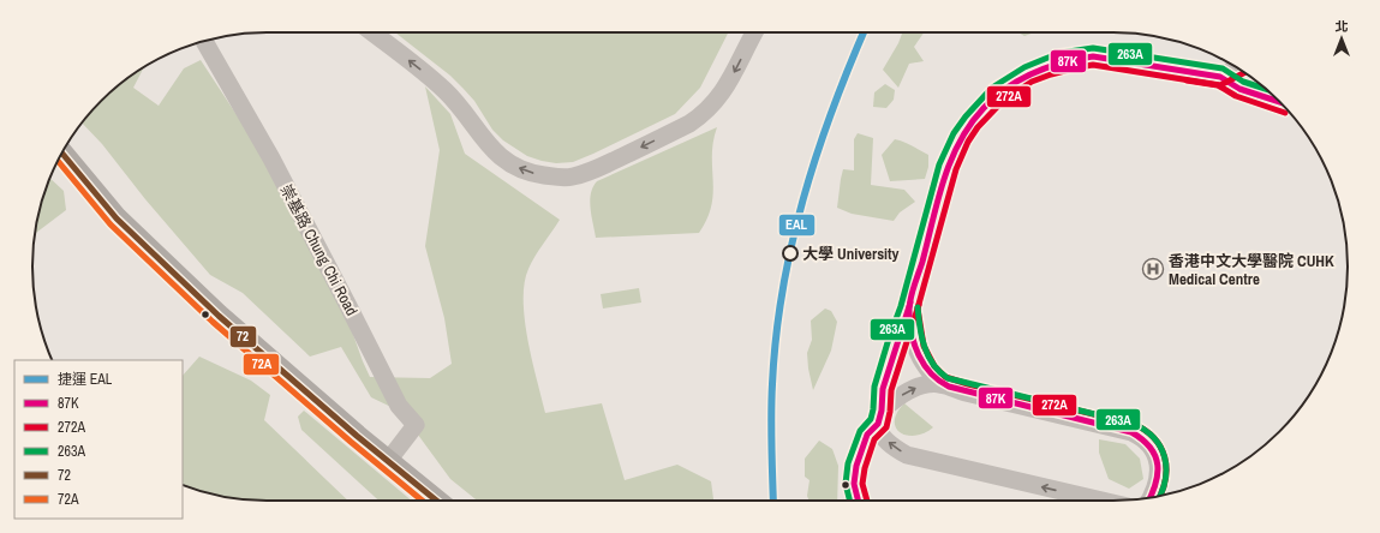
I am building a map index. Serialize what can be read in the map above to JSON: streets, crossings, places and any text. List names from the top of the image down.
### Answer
{
  "streets": {
    "street": ["崇基路 Chung Chi Road"]
  },
  "places": {
    "other": ["大學 University"],
    "hospital": ["香港中文大學醫院 CUHK Medical Centre"]
  },
  "lines": [
    "metro line EAL",
    "transit line 263A",
    "transit line 87K",
    "transit line 272A",
    "transit line 72",
    "transit line 72A"
  ],
  "legend": [
    "捷運 EAL",
    "87K",
    "272A",
    "263A",
    "72",
    "72A"
  ],
  "north": "top"
}
